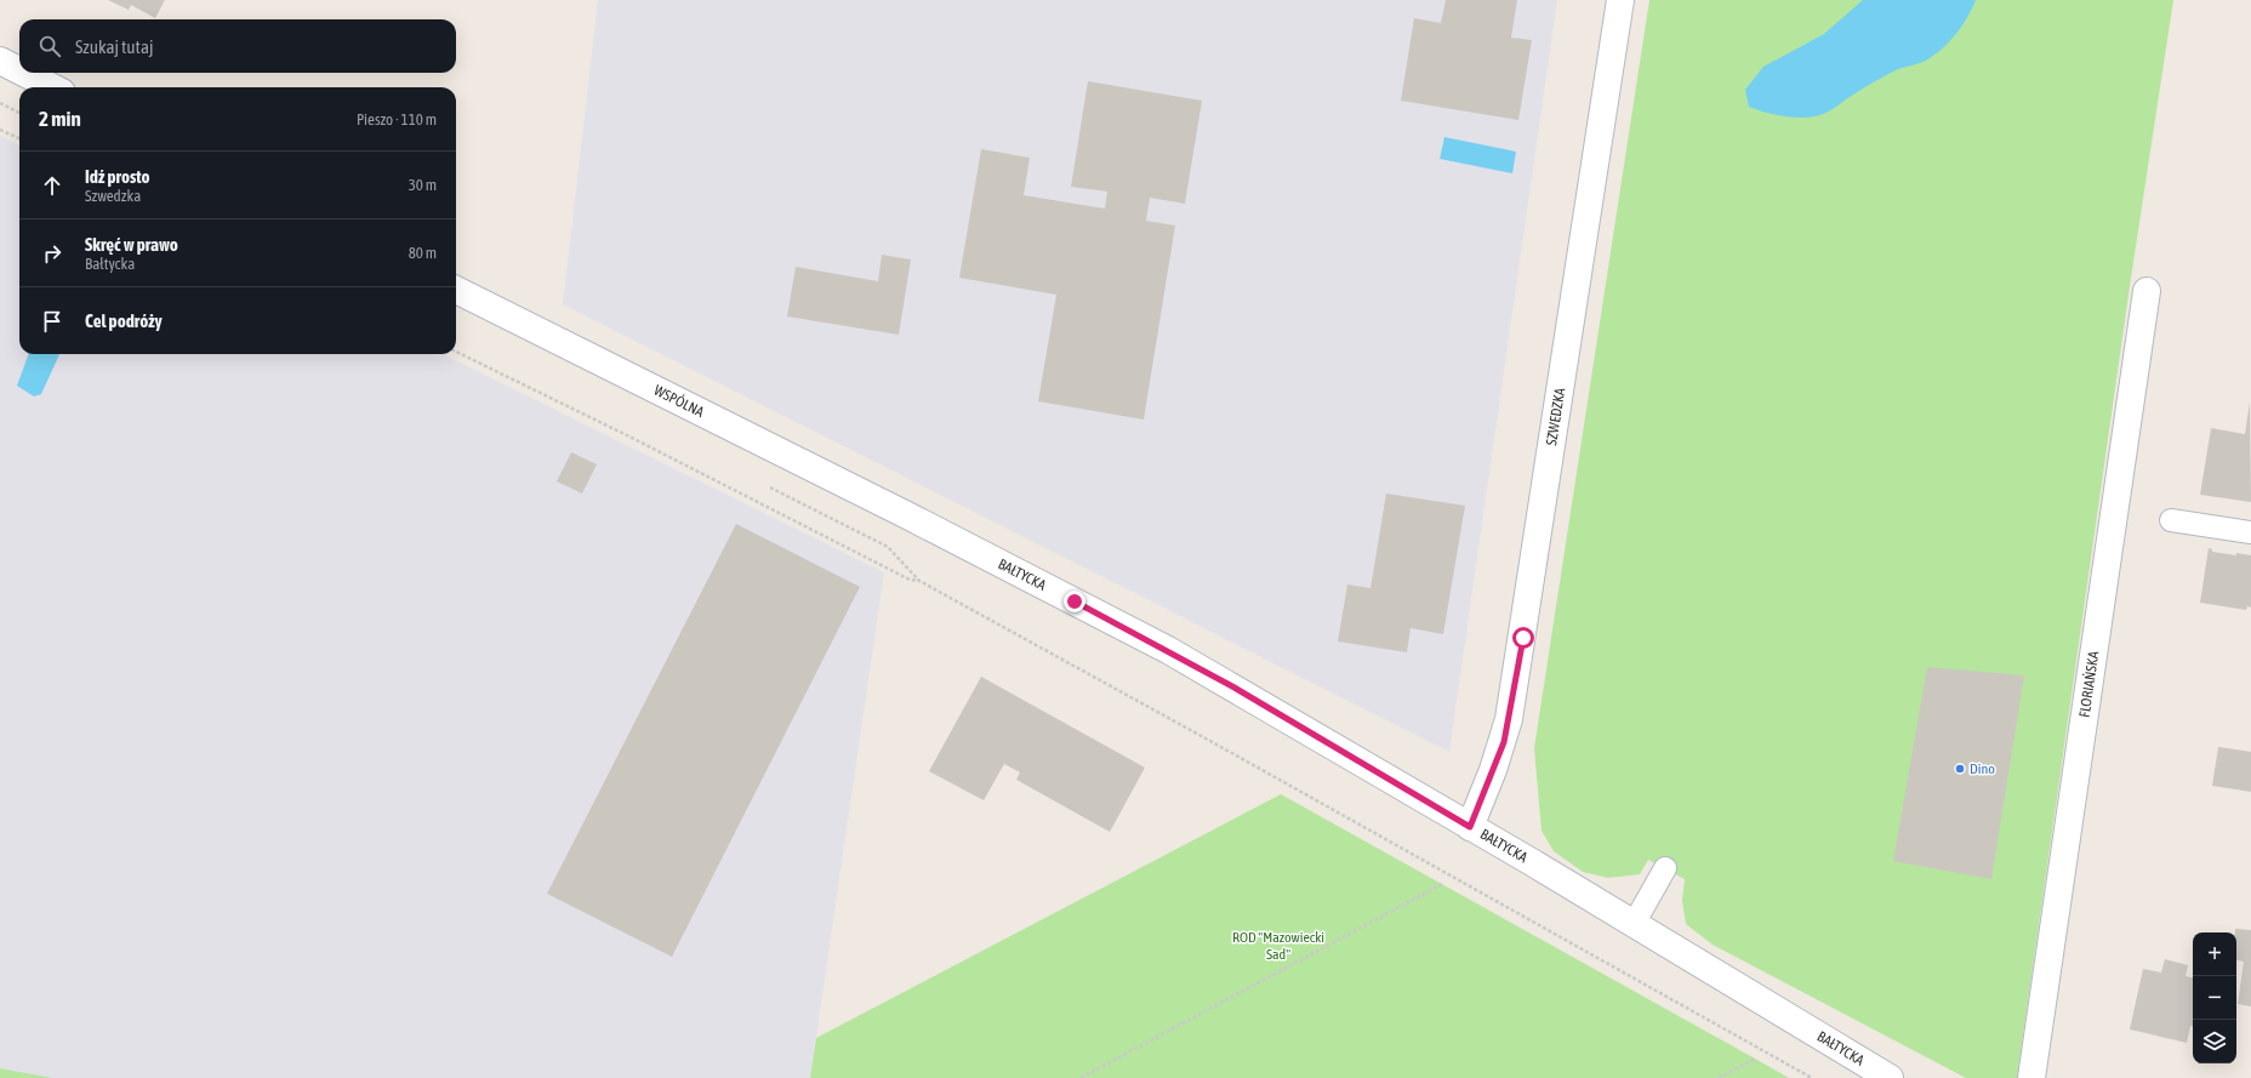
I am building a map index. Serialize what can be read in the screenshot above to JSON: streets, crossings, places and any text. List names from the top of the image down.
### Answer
{
  "streets": {
    "street": [
      "WSPÓLNA",
      "SZWEDZKA",
      "BAŁTYCKA",
      "FLORIAŃSKA"
    ]
  },
  "crossings": [
    ["WSPÓLNA", "BAŁTYCKA"],
    ["SZWEDZKA", "BAŁTYCKA"]
  ],
  "parks": ["ROD \"Mazowiecki Sad\""],
  "places": ["Dino"],
  "page": {
    "search": "Szukaj tutaj",
    "heading": ["2 min", "Pieszo · 110 m"],
    "list": [
      ["Idź prosto", "Szwedzka", "30 m"],
      ["Skręć w prawo", "Bałtycka", "80 m"],
      "Cel podróży"
    ],
    "map_buttons": ["+", "−"]
  }
}
